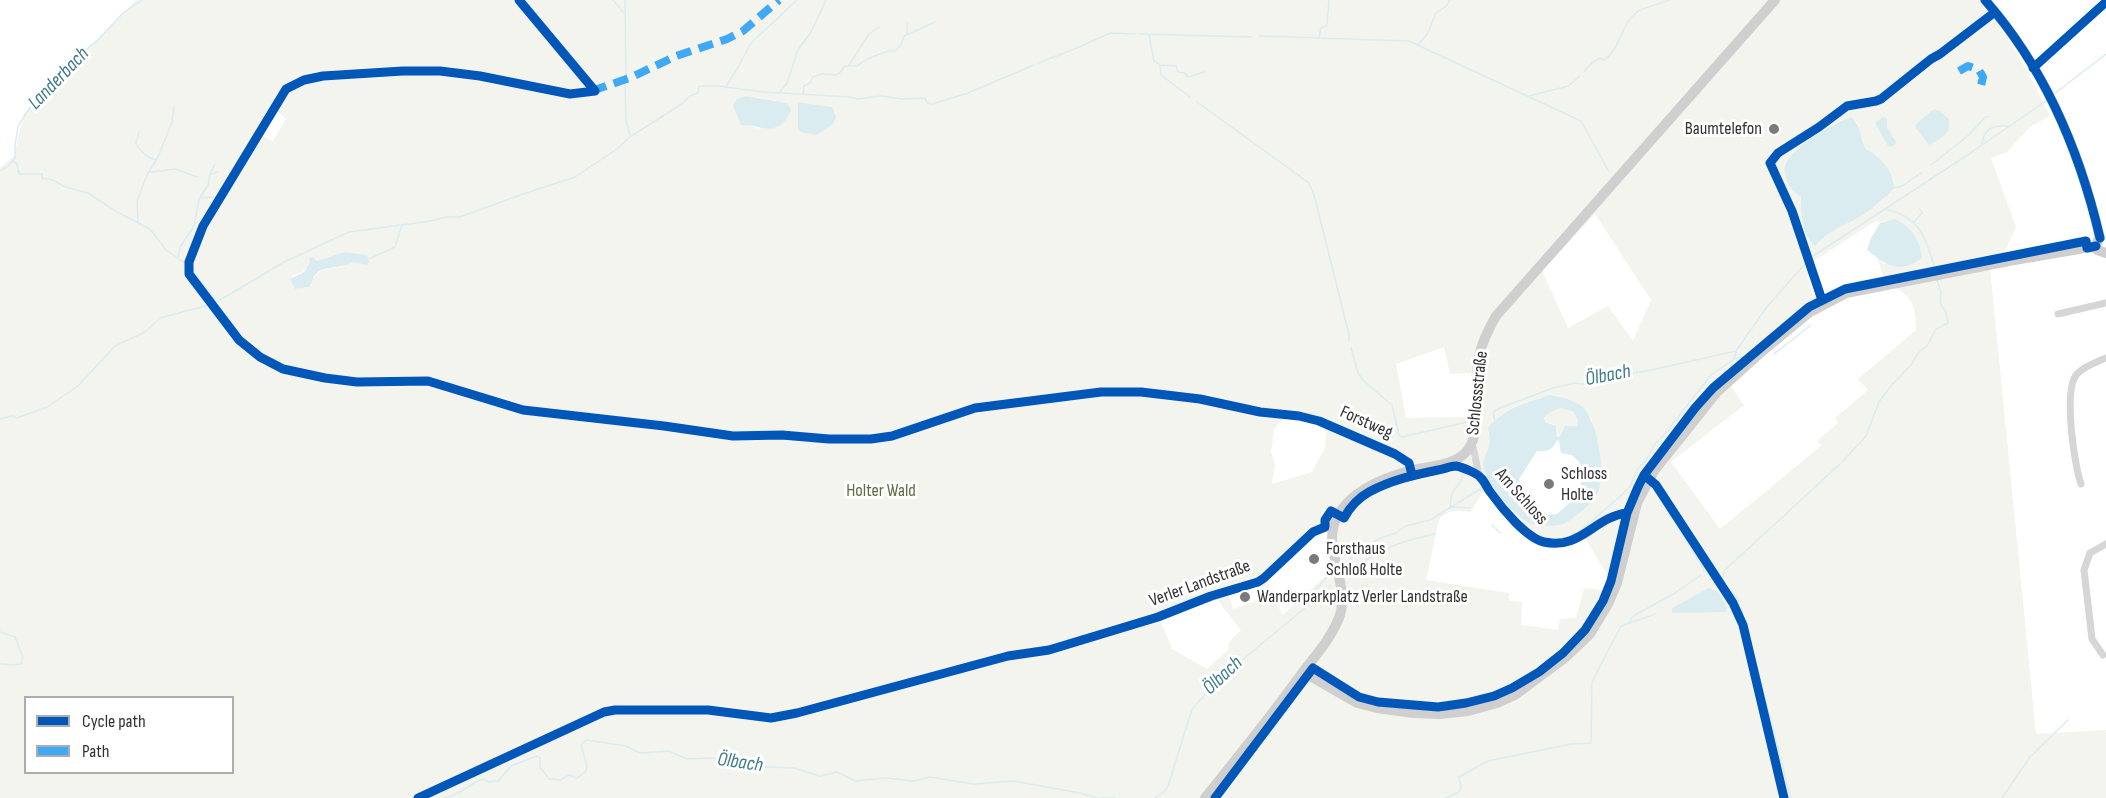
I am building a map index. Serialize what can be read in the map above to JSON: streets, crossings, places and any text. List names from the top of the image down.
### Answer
{
  "streets": {
    "street": [
      "Schlossstraße",
      "Forstweg",
      "Am Schloss",
      "Verler Landstraße"
    ]
  },
  "crossings": [
    ["Schlossstraße", "Forstweg"],
    ["Schlossstraße", "Am Schloss"],
    ["Schlossstraße", "Verler Landstraße"]
  ],
  "water": ["Landerbach", "Ölbach"],
  "parks": ["Holter Wald"],
  "places": [
    "Baumtelefon",
    "Schloss Holte",
    "Forsthaus Schloß Holte",
    "Wanderparkplatz Verler Landstraße"
  ],
  "legend": ["Cycle path", "Path"]
}
